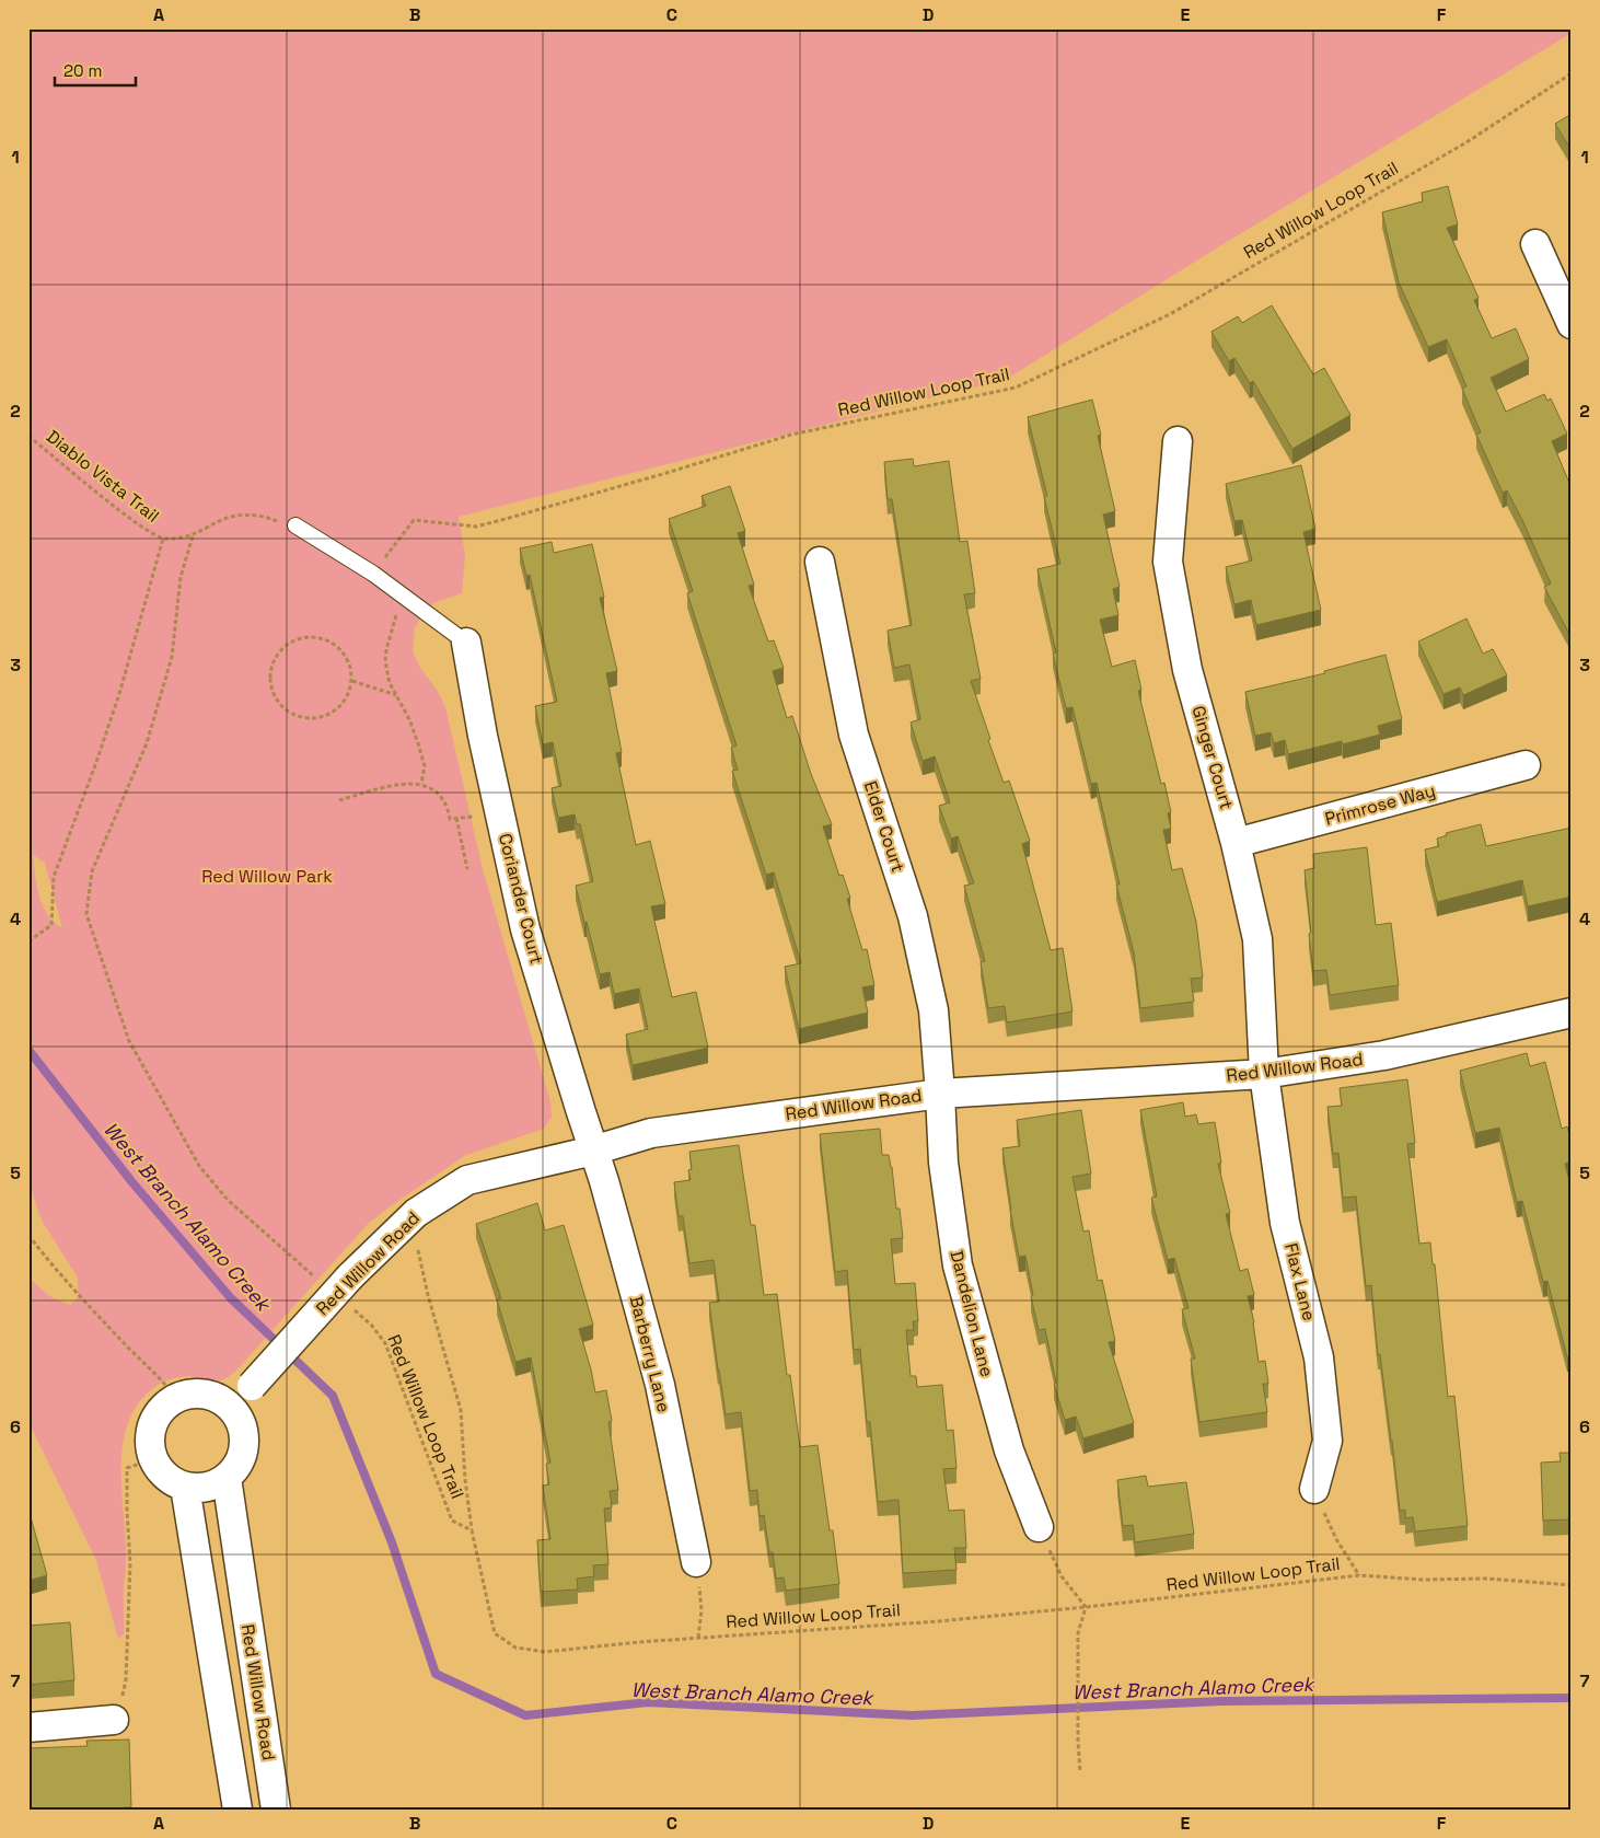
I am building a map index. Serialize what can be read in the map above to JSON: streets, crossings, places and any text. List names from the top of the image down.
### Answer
{
  "streets": {
    "street": [
      "Ginger Court",
      "Primrose Way",
      "Elder Court",
      "Coriander Court",
      "Red Willow Road",
      "Flax Lane",
      "Dandelion Lane",
      "Barberry Lane"
    ],
    "path": ["Red Willow Loop Trail", "Diablo Vista Trail"]
  },
  "crossings": [
    ["Ginger Court", "Primrose Way"],
    ["Ginger Court", "Red Willow Road"],
    ["Ginger Court", "Flax Lane"],
    ["Elder Court", "Red Willow Road"],
    ["Elder Court", "Dandelion Lane"],
    ["Coriander Court", "Red Willow Road"],
    ["Coriander Court", "Barberry Lane"],
    ["Red Willow Road", "Flax Lane"],
    ["Red Willow Road", "Dandelion Lane"],
    ["Red Willow Road", "Barberry Lane"]
  ],
  "water": ["West Branch Alamo Creek"],
  "parks": ["Red Willow Park"],
  "scale_bar": "20 m",
  "grid": {
    "columns": [
      "A",
      "B",
      "C",
      "D",
      "E",
      "F"
    ],
    "rows": [
      "1",
      "2",
      "3",
      "4",
      "5",
      "6",
      "7"
    ]
  }
}
